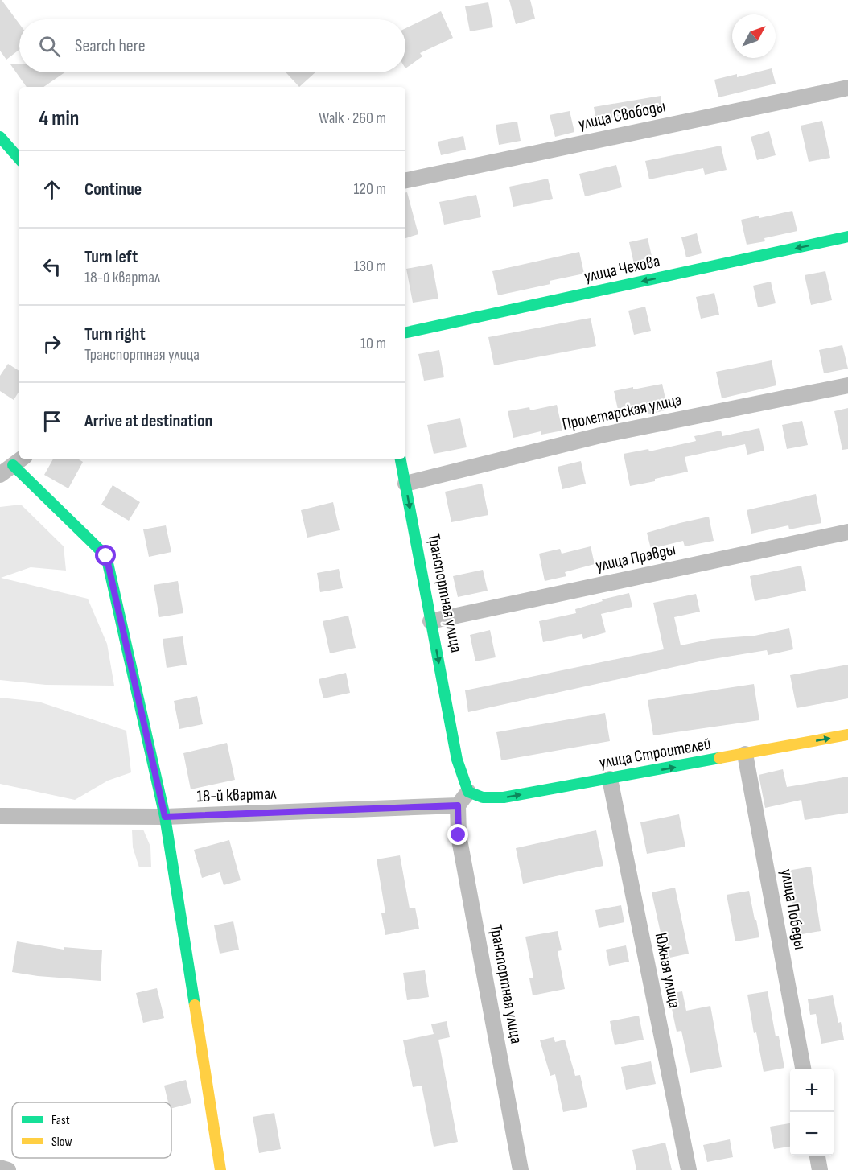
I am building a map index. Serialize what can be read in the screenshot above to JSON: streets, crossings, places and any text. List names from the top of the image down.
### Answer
{
  "streets": {
    "street": [
      "улица Свободы",
      "улица Чехова",
      "Пролетарская улица",
      "улица Правды",
      "Транспортная улица",
      "улица Строителей",
      "18-й квартал",
      "улица Победы",
      "Южная улица"
    ]
  },
  "crossings": [
    ["Пролетарская улица", "Транспортная улица"],
    ["улица Правды", "Транспортная улица"],
    ["Транспортная улица", "улица Строителей"],
    ["Транспортная улица", "18-й квартал"],
    ["улица Строителей", "улица Победы"],
    ["улица Строителей", "Южная улица"]
  ],
  "one_way": ["улица Чехова", "Транспортная улица", "улица Строителей"],
  "legend": ["Fast", "Slow"],
  "north": "top right",
  "page": {
    "search": "Search here",
    "heading": ["4 min", "Walk · 260 m"],
    "list": [
      ["Continue", "120 m"],
      ["Turn left", "18-й квартал", "130 m"],
      ["Turn right", "Транспортная улица", "10 m"],
      "Arrive at destination"
    ],
    "map_buttons": ["+", "−"]
  }
}
